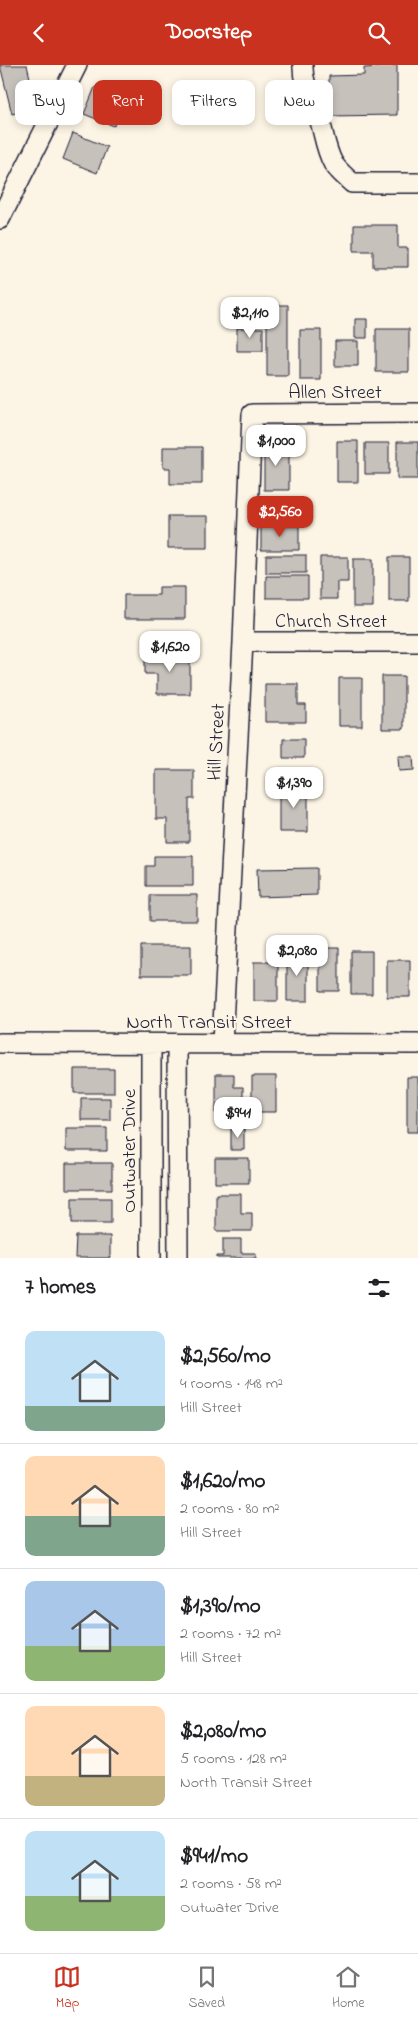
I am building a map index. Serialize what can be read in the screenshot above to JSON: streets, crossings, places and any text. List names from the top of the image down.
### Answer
{
  "streets": {
    "street": [
      "Allen Street",
      "Church Street",
      "Hill Street",
      "North Transit Street",
      "Outwater Drive"
    ]
  },
  "crossings": [
    ["Allen Street", "Hill Street"],
    ["Church Street", "Hill Street"],
    ["Hill Street", "North Transit Street"],
    ["North Transit Street", "Outwater Drive"]
  ],
  "page": {
    "header": "Doorstep",
    "chip": [
      "Buy",
      "Rent",
      "Filters",
      "New"
    ],
    "price": [
      "$2,110",
      "$1,000",
      "$2,560",
      "$1,620",
      "$1,390",
      "$2,080",
      "$941"
    ],
    "heading": "7 homes",
    "list": [
      {
        "name": "$2,560/mo",
        "note": "4 rooms · 148 m² · Hill Street"
      },
      {
        "name": "$1,620/mo",
        "note": "2 rooms · 80 m² · Hill Street"
      },
      {
        "name": "$1,390/mo",
        "note": "2 rooms · 72 m² · Hill Street"
      },
      {
        "name": "$2,080/mo",
        "note": "5 rooms · 128 m² · North Transit Street"
      },
      {
        "name": "$941/mo",
        "note": "2 rooms · 58 m² · Outwater Drive"
      }
    ],
    "tabs": ["Map", "Saved", "Home"]
  }
}
